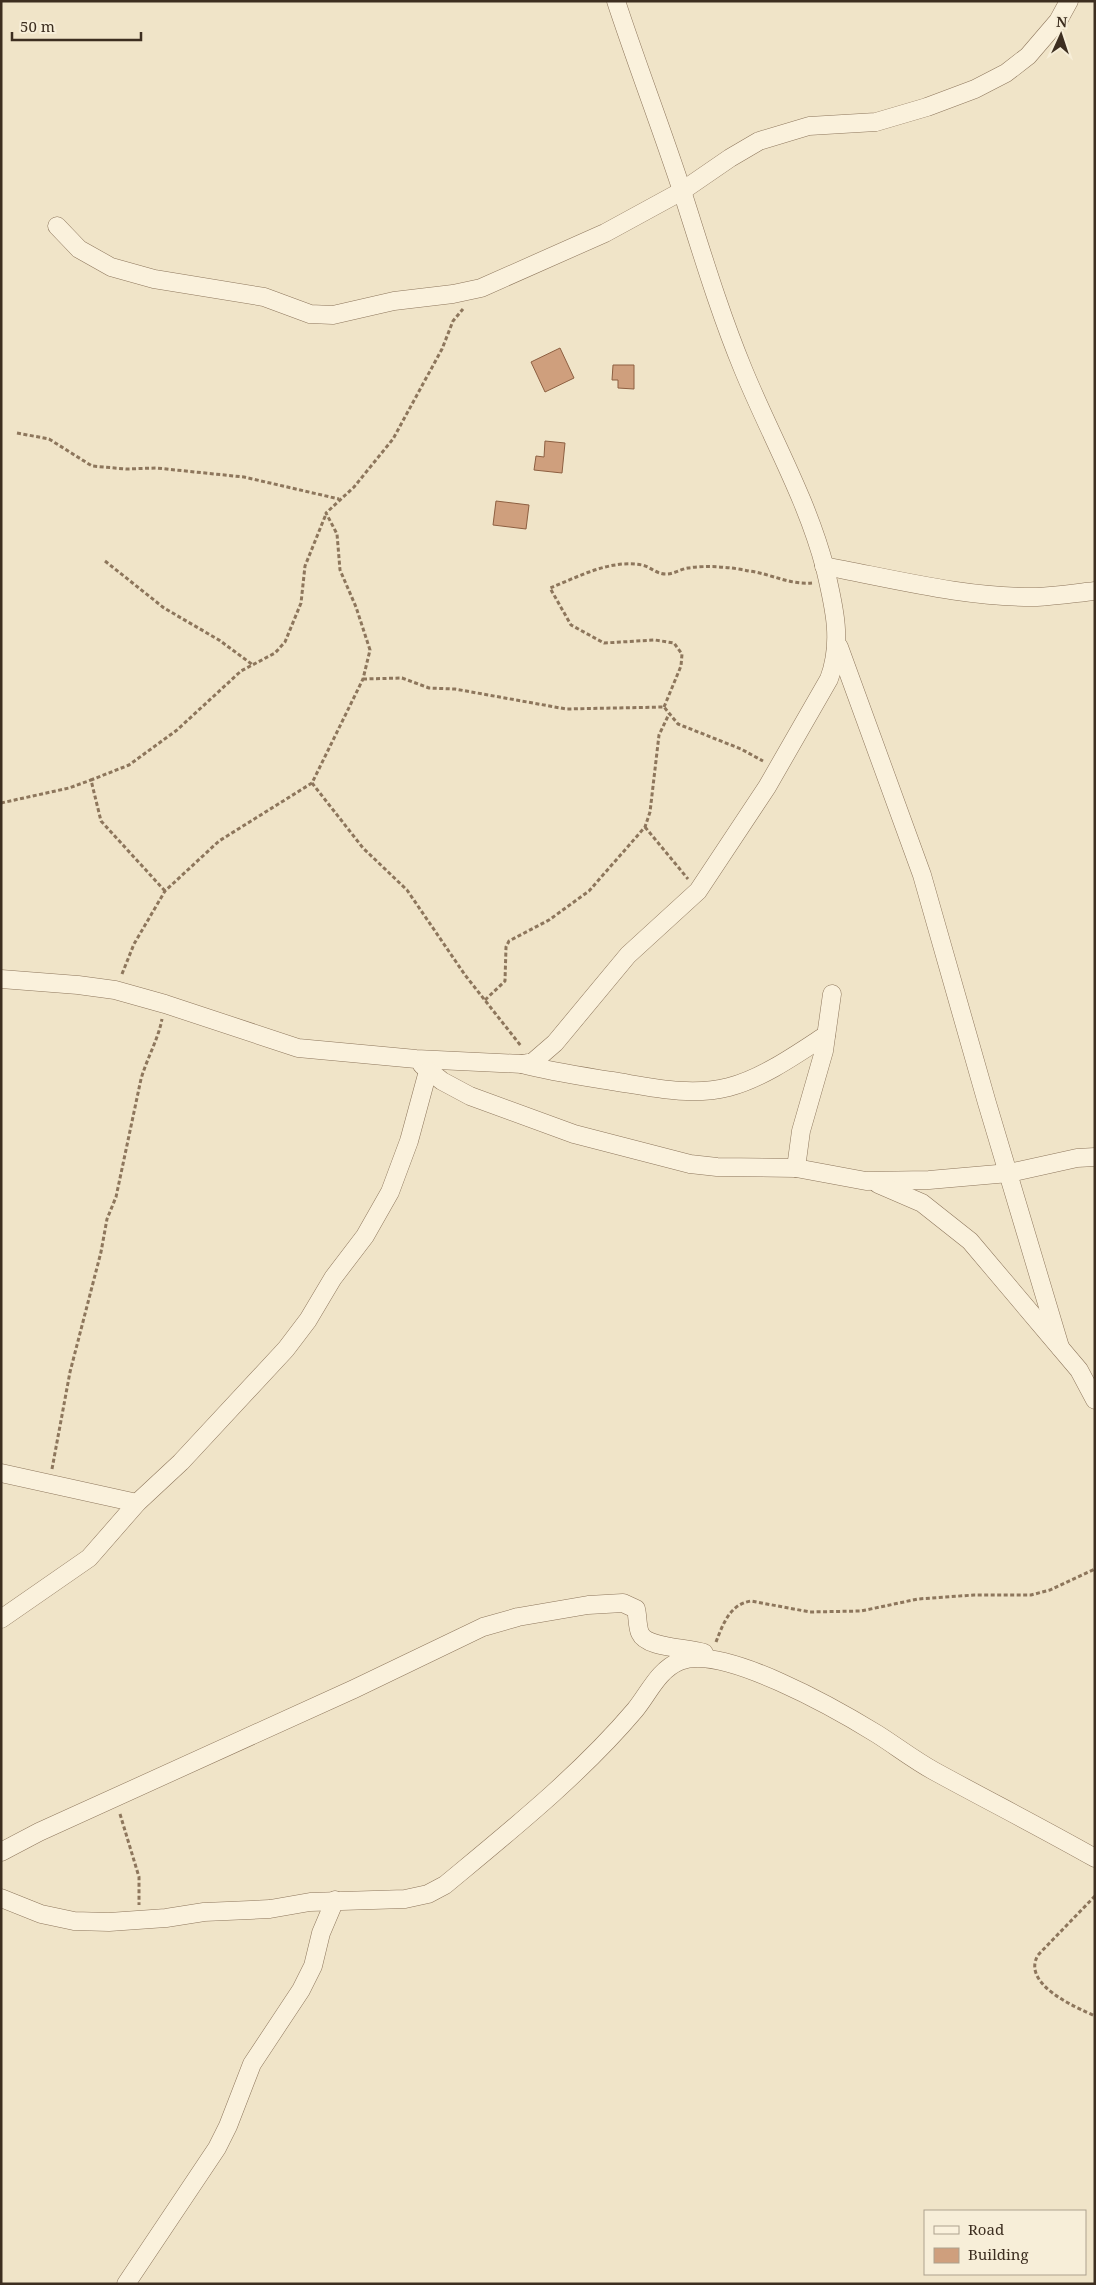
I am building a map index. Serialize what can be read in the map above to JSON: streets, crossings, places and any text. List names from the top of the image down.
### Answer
{
  "legend": ["Road", "Building"],
  "scale_bar": "50 m",
  "north": "top"
}
